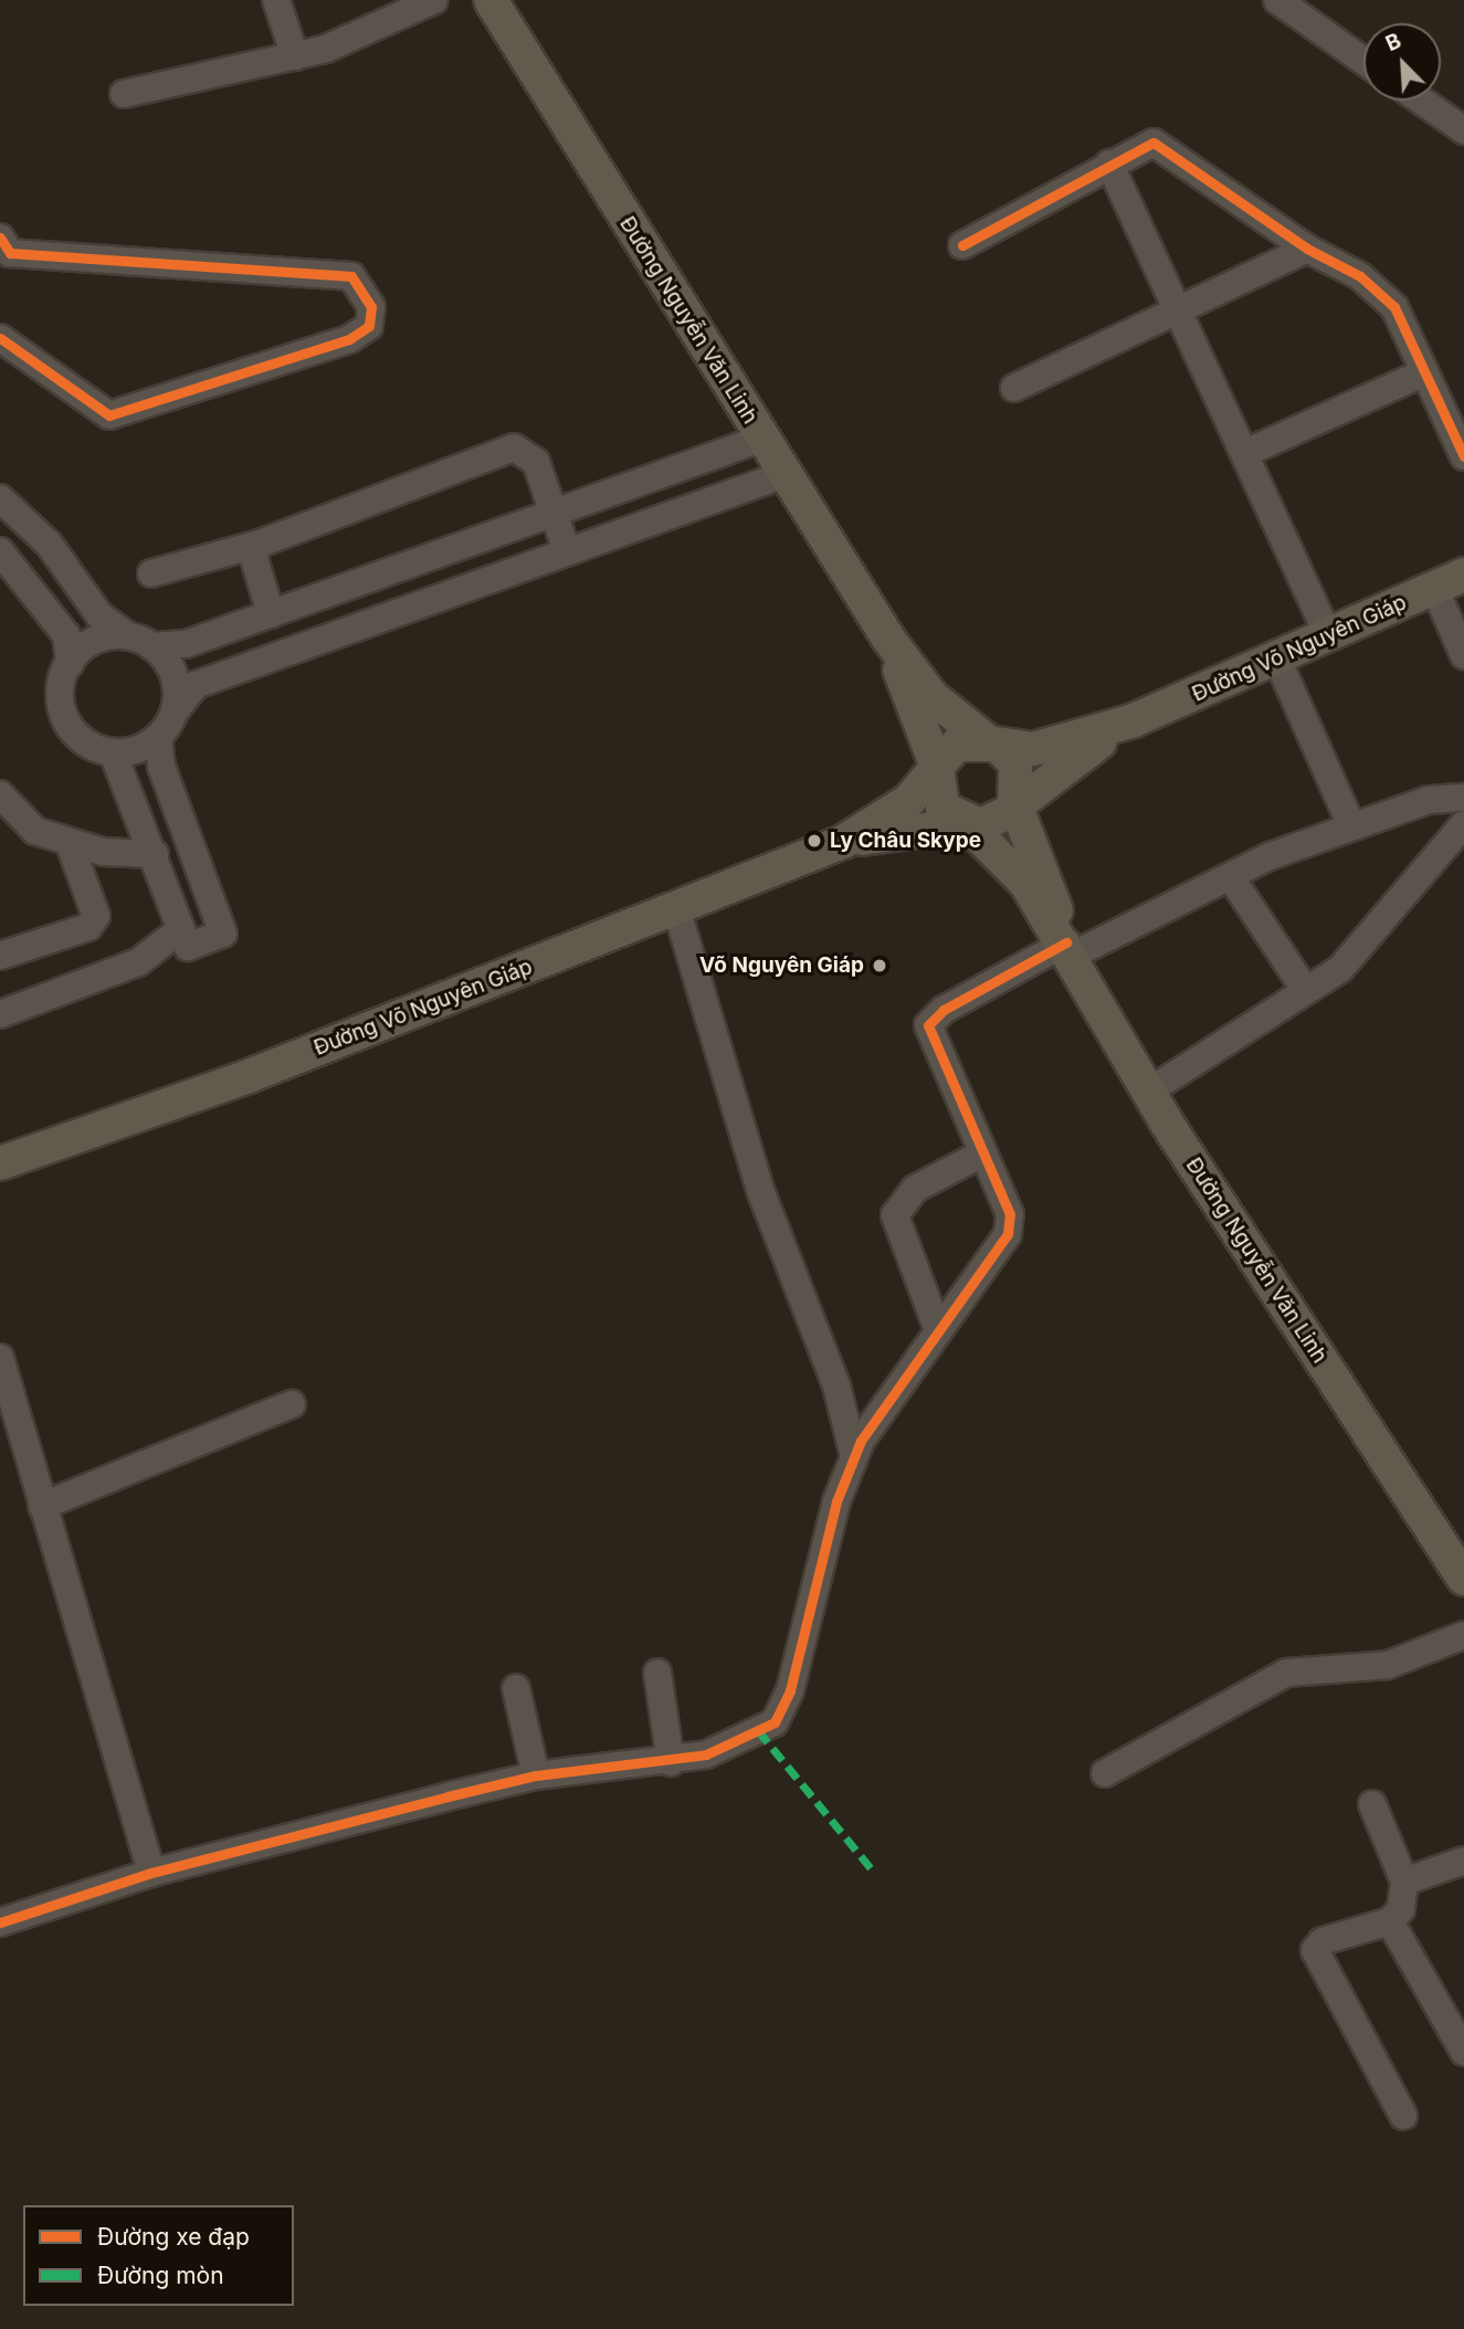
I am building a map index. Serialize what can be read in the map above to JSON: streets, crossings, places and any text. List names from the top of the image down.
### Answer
{
  "streets": {
    "main road": ["Đường Nguyễn Văn Linh", "Đường Võ Nguyên Giáp"]
  },
  "crossings": [
    ["Đường Nguyễn Văn Linh", "Đường Võ Nguyên Giáp"]
  ],
  "places": ["Ly Châu Skype", "Võ Nguyên Giáp"],
  "legend": ["Đường xe đạp", "Đường mòn"],
  "north": "top left"
}
